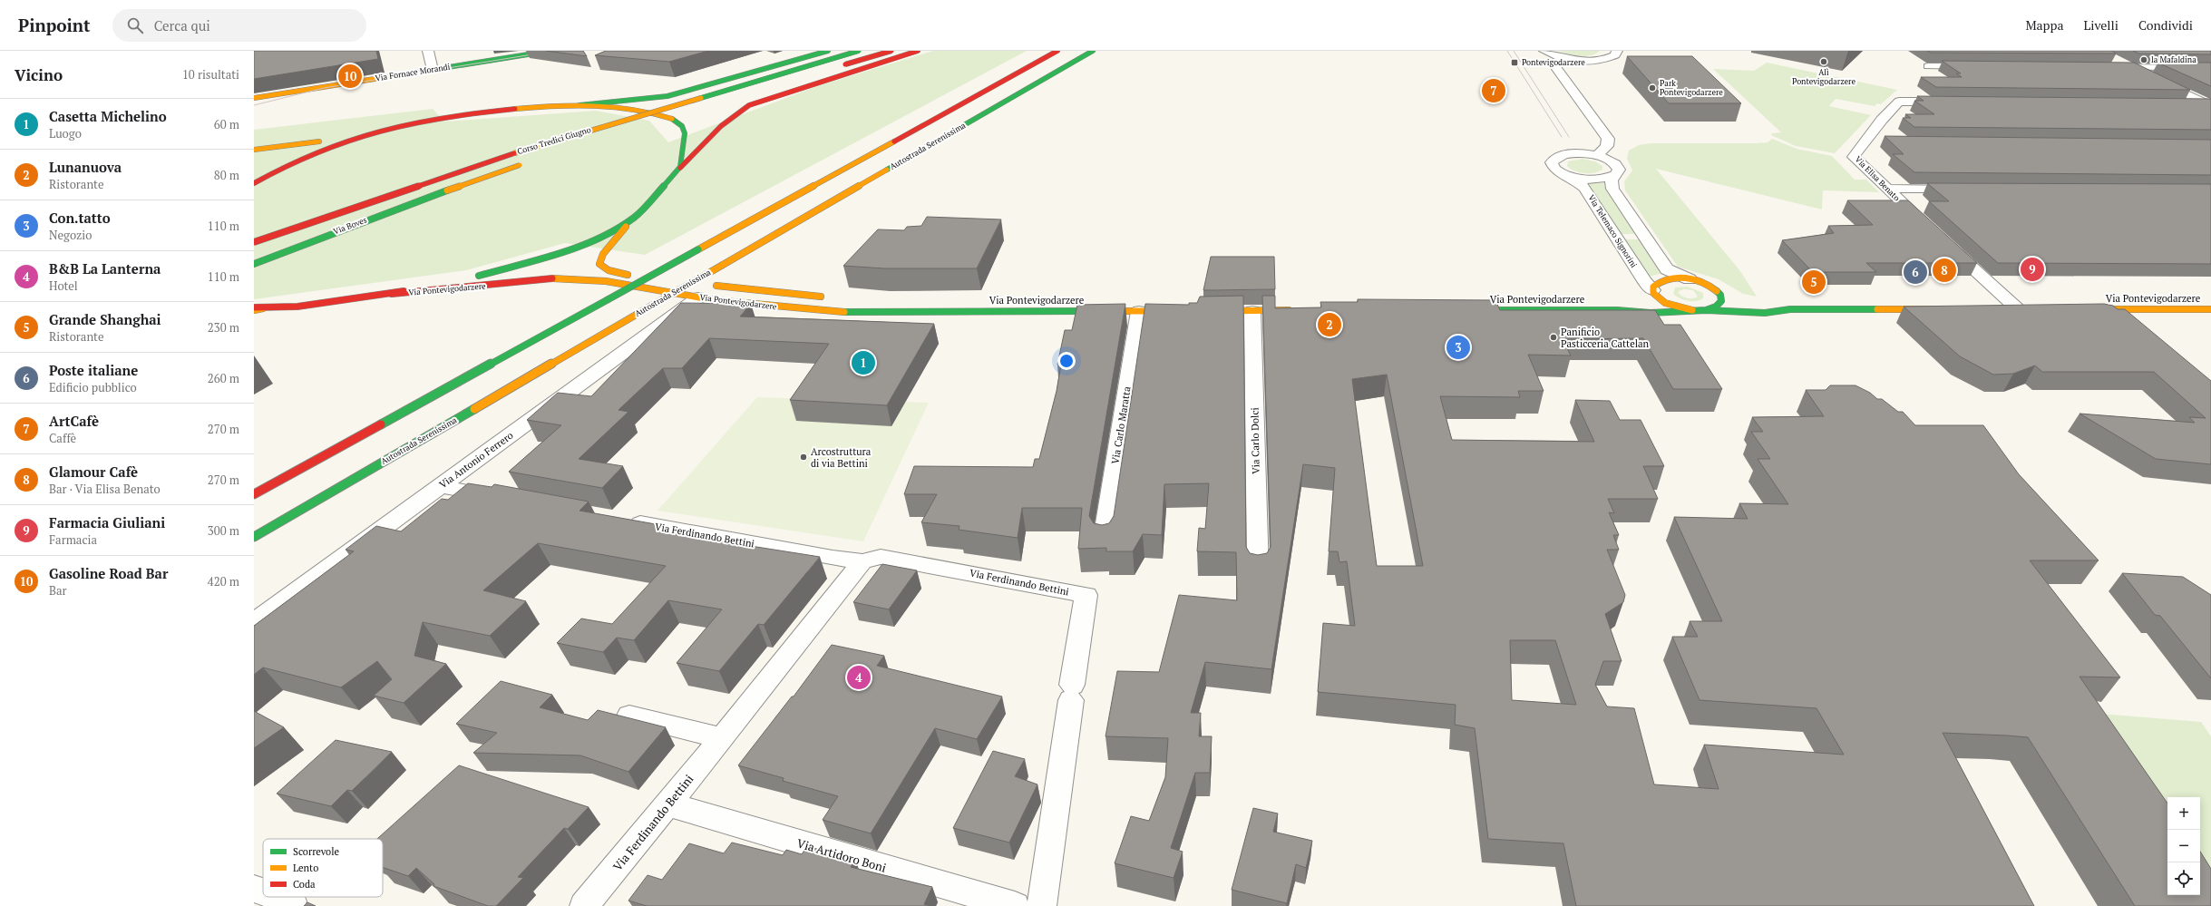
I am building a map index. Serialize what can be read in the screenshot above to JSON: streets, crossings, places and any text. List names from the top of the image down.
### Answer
{
  "streets": {
    "main road": [
      "Via Fornace Morandi",
      "Corso Tredici Giugno",
      "Autostrada Serenissima",
      "Via Boves",
      "Via Pontevigodarzere"
    ],
    "street": [
      "Via Elisa Benato",
      "Via Telemaco Signorini",
      "Via Carlo Maratta",
      "Via Carlo Dolci",
      "Via Antonio Ferrero",
      "Via Ferdinando Bettini",
      "Via Artidoro Boni"
    ]
  },
  "crossings": [
    ["Corso Tredici Giugno", "Via Boves"],
    ["Via Telemaco Signorini", "Via Pontevigodarzere"],
    ["Via Pontevigodarzere", "Via Carlo Maratta"],
    ["Via Pontevigodarzere", "Via Antonio Ferrero"],
    ["Via Ferdinando Bettini", "Via Artidoro Boni"]
  ],
  "places": {
    "other": [
      "la Mafaldina",
      "Alì Pontevigodarzere",
      "Park Pontevigodarzere",
      "Panificio Pasticceria Cattelan",
      "Arcostruttura di via Bettini"
    ],
    "transit": ["Pontevigodarzere"]
  },
  "legend": ["Scorrevole", "Lento", "Coda"],
  "page": {
    "header": "Pinpoint",
    "search": "Cerca qui",
    "nav": ["Mappa", "Livelli", "Condividi"],
    "heading": ["Vicino", "10 risultati"],
    "pins": [
      "10",
      "7",
      "9",
      "8",
      "6",
      "5",
      "2",
      "3",
      "1",
      "4"
    ],
    "list": [
      {
        "mark": "1",
        "name": "Casetta Michelino",
        "note": "Luogo",
        "value": "60 m"
      },
      {
        "mark": "2",
        "name": "Lunanuova",
        "note": "Ristorante",
        "value": "80 m"
      },
      {
        "mark": "3",
        "name": "Con.tatto",
        "note": "Negozio",
        "value": "110 m"
      },
      {
        "mark": "4",
        "name": "B&B La Lanterna",
        "note": "Hotel",
        "value": "110 m"
      },
      {
        "mark": "5",
        "name": "Grande Shanghai",
        "note": "Ristorante",
        "value": "230 m"
      },
      {
        "mark": "6",
        "name": "Poste italiane",
        "note": "Edificio pubblico",
        "value": "260 m"
      },
      {
        "mark": "7",
        "name": "ArtCafè",
        "note": "Caffè",
        "value": "270 m"
      },
      {
        "mark": "8",
        "name": "Glamour Cafè",
        "note": "Bar · Via Elisa Benato",
        "value": "270 m"
      },
      {
        "mark": "9",
        "name": "Farmacia Giuliani",
        "note": "Farmacia",
        "value": "300 m"
      },
      {
        "mark": "10",
        "name": "Gasoline Road Bar",
        "note": "Bar",
        "value": "420 m"
      }
    ],
    "map_buttons": ["+", "−"]
  }
}
